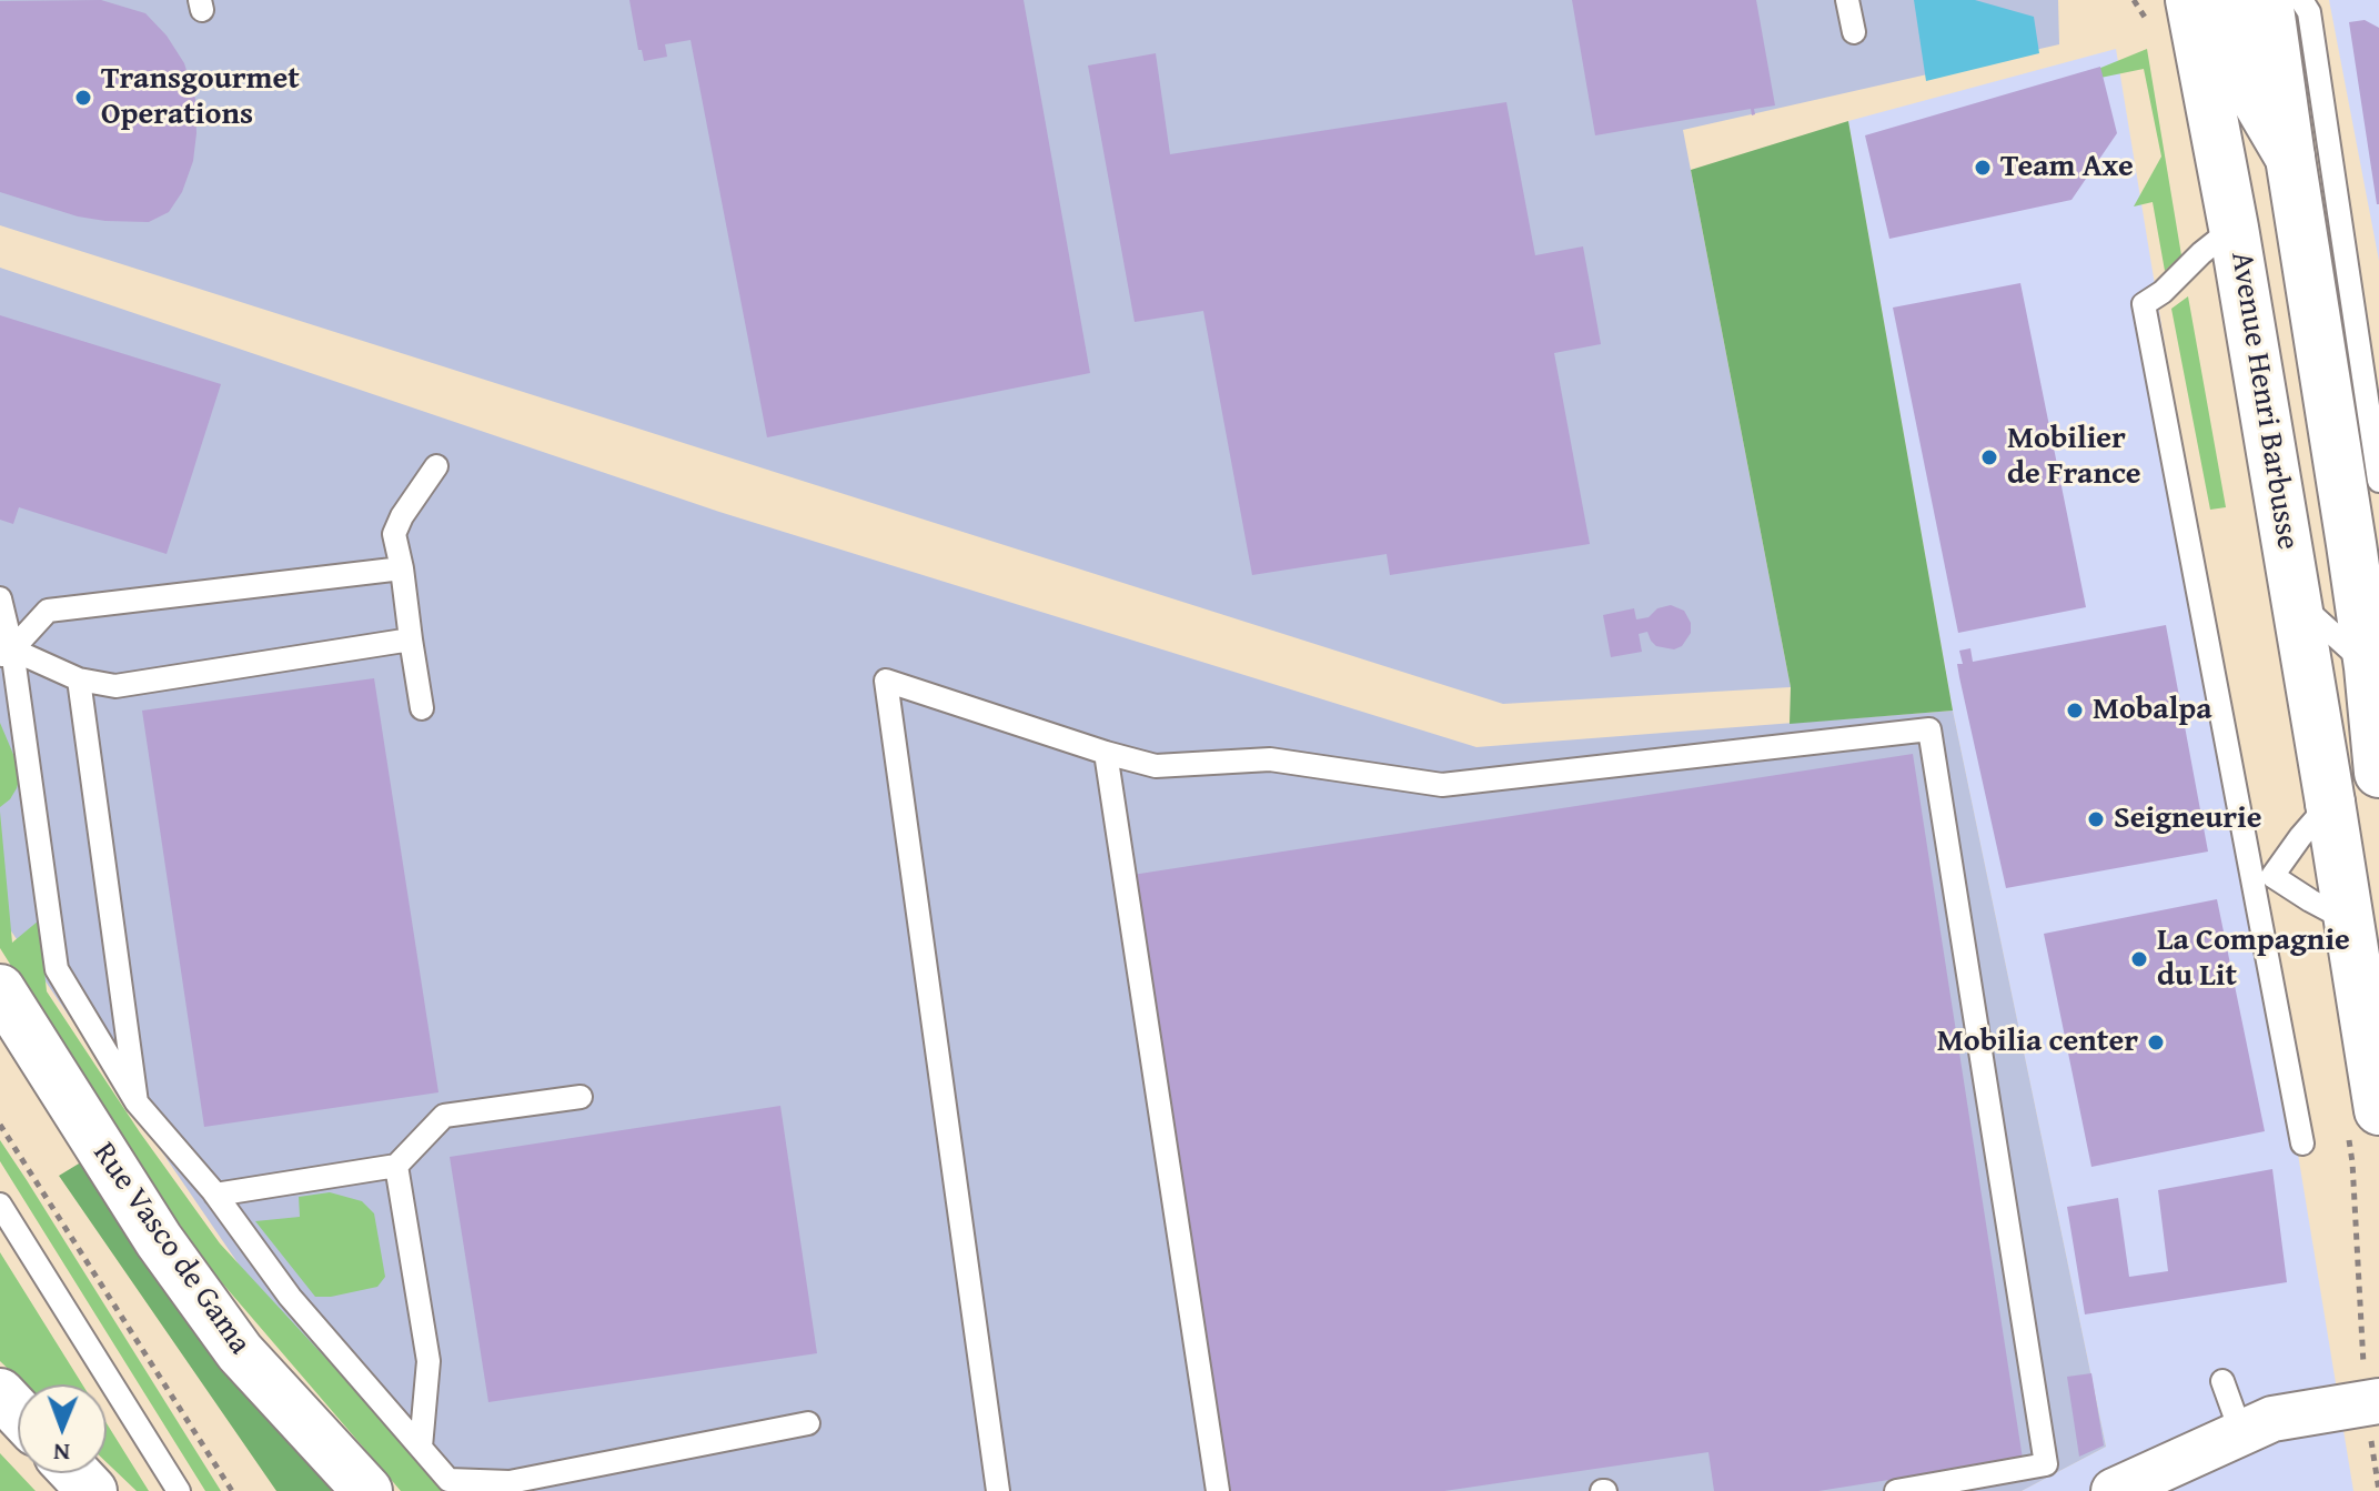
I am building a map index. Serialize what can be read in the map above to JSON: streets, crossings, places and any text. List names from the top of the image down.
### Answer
{
  "streets": {
    "main road": ["Avenue Henri Barbusse", "Rue Vasco de Gama"]
  },
  "places": [
    "Transgourmet Operations",
    "Team Axe",
    "Mobilier de France",
    "Mobalpa",
    "Seigneurie",
    "La Compagnie du Lit",
    "Mobilia center"
  ],
  "north": "bottom"
}
